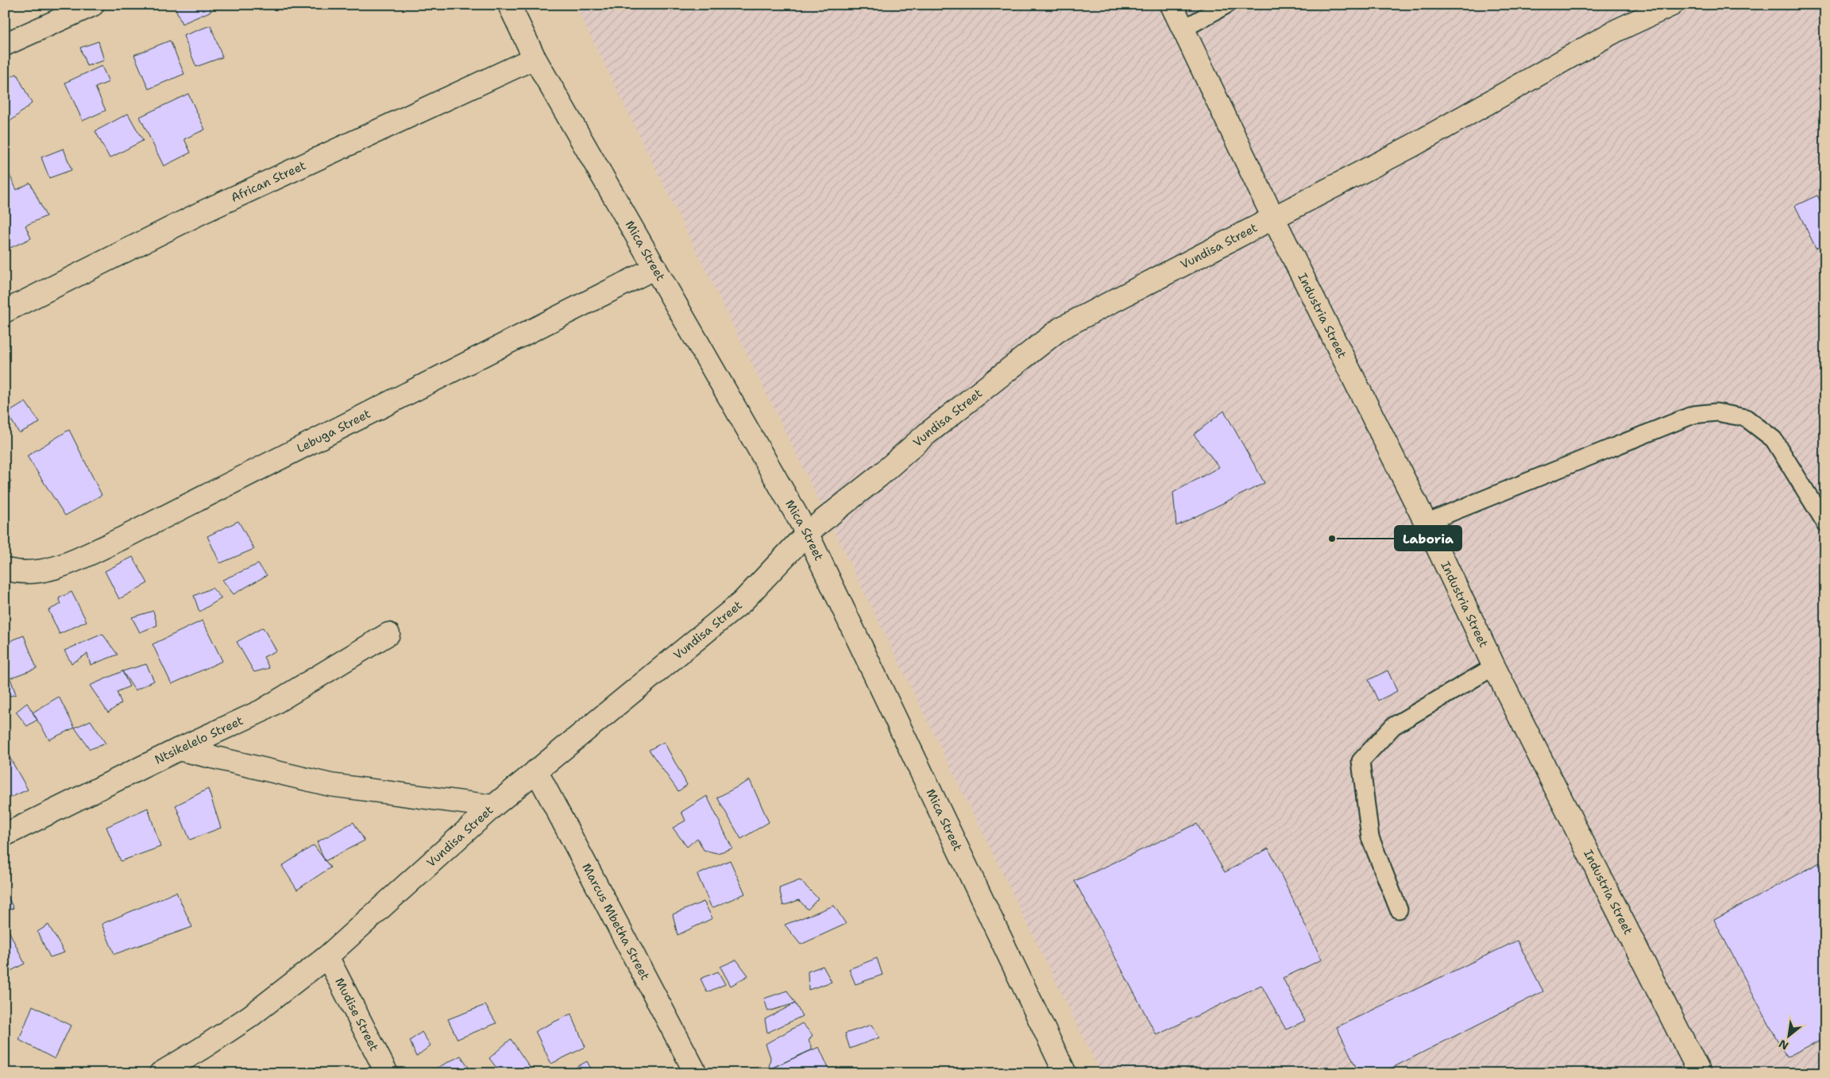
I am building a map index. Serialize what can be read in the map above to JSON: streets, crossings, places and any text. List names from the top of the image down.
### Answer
{
  "streets": {
    "street": [
      "African Street",
      "Vundisa Street",
      "Mica Street",
      "Industria Street",
      "Lebuga Street",
      "Ntsikelelo Street",
      "Marcus Mbetha Street",
      "Mudise Street"
    ]
  },
  "crossings": [
    ["African Street", "Mica Street"],
    ["Vundisa Street", "Mica Street"],
    ["Vundisa Street", "Industria Street"],
    ["Vundisa Street", "Marcus Mbetha Street"],
    ["Vundisa Street", "Mudise Street"],
    ["Mica Street", "Lebuga Street"]
  ],
  "places": ["Laboria"],
  "north": "bottom left"
}
